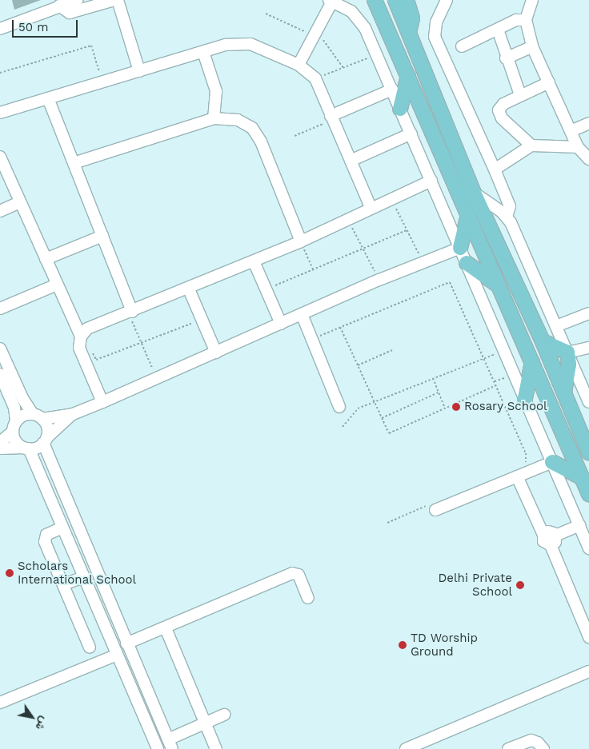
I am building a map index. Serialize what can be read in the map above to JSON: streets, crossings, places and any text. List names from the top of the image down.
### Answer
{
  "places": [
    "Rosary School",
    "Scholars International School",
    "Delhi Private School",
    "TD Worship Ground"
  ],
  "scale_bar": "50 m",
  "north": "bottom right"
}
